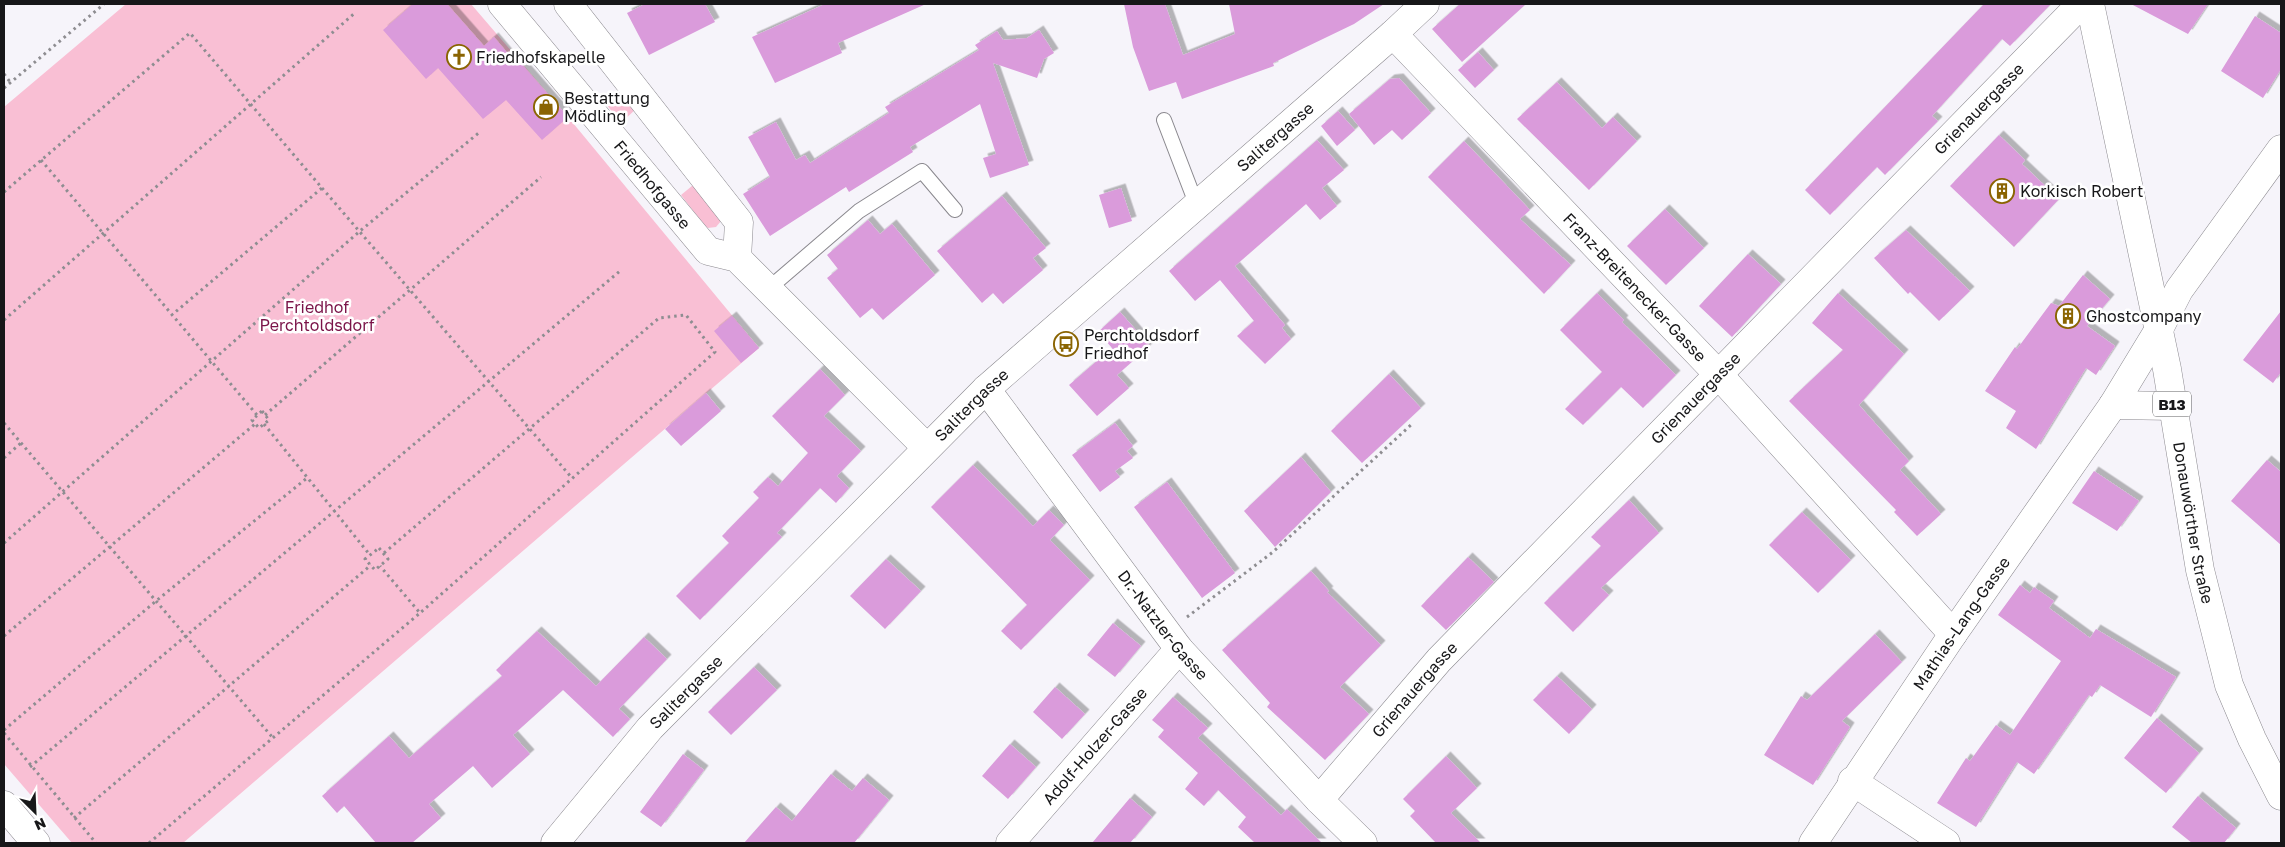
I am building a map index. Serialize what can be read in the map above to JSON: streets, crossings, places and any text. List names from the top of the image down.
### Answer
{
  "streets": {
    "street": [
      "Grienauergasse",
      "Salitergasse",
      "Friedhofgasse",
      "Franz-Breitenecker-Gasse",
      "B13",
      "Donauwörther Straße",
      "Mathias-Lang-Gasse",
      "Dr.-Natzler-Gasse",
      "Adolf-Holzer-Gasse"
    ]
  },
  "crossings": [
    ["Grienauergasse", "Franz-Breitenecker-Gasse"],
    ["Grienauergasse", "Dr.-Natzler-Gasse"],
    ["Salitergasse", "Friedhofgasse"],
    ["Salitergasse", "Franz-Breitenecker-Gasse"],
    ["Salitergasse", "Dr.-Natzler-Gasse"],
    ["Franz-Breitenecker-Gasse", "Mathias-Lang-Gasse"],
    ["Donauwörther Straße", "Mathias-Lang-Gasse"],
    ["Dr.-Natzler-Gasse", "Adolf-Holzer-Gasse"]
  ],
  "parks": ["Friedhof Perchtoldsdorf"],
  "places": {
    "church": ["Friedhofskapelle"],
    "shop": ["Bestattung Mödling"],
    "building": ["Korkisch Robert", "Ghostcompany"],
    "bus stop": ["Perchtoldsdorf Friedhof"]
  },
  "north": "bottom right"
}
